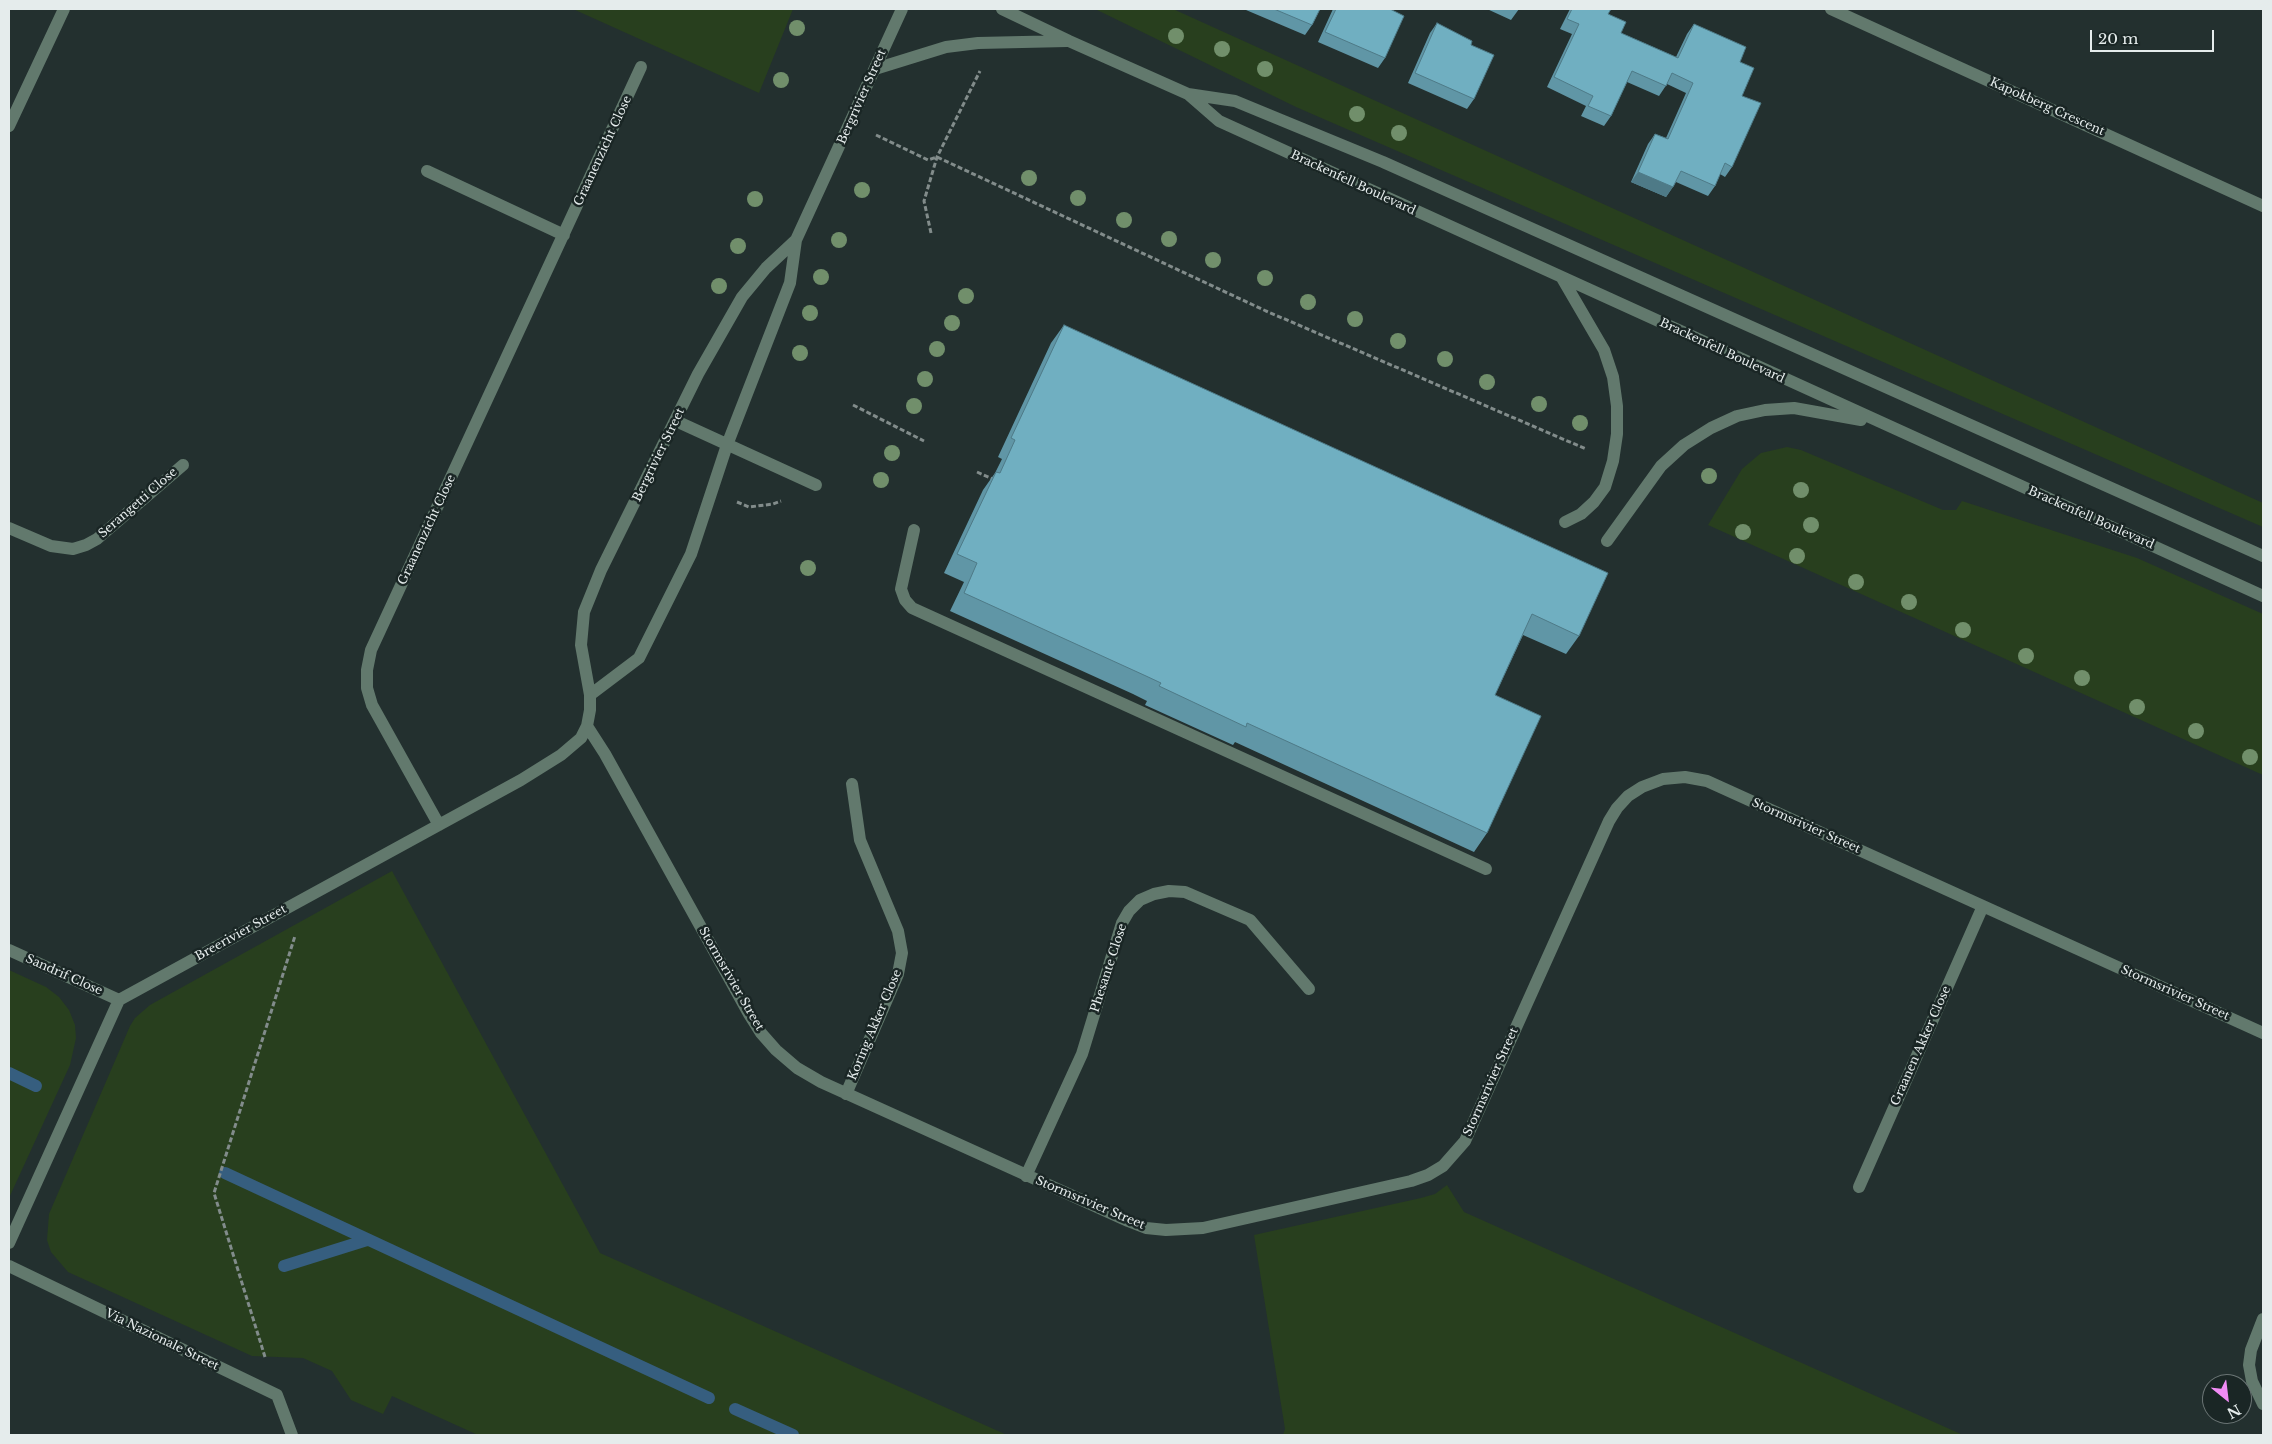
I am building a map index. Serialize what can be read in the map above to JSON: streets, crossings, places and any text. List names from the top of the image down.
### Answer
{
  "streets": {
    "street": [
      "Bergrivier Street",
      "Kapokberg Crescent",
      "Graanenzicht Close",
      "Brackenfell Boulevard",
      "Serangetti Close",
      "Stormsrivier Street",
      "Breerivier Street",
      "Phesante Close",
      "Sandrif Close",
      "Koring Akker Close",
      "Graanen Akker Close",
      "Via Nazionale Street"
    ]
  },
  "crossings": [
    ["Bergrivier Street", "Stormsrivier Street"],
    ["Bergrivier Street", "Breerivier Street"],
    ["Graanenzicht Close", "Breerivier Street"],
    ["Stormsrivier Street", "Breerivier Street"],
    ["Stormsrivier Street", "Phesante Close"],
    ["Stormsrivier Street", "Koring Akker Close"],
    ["Stormsrivier Street", "Graanen Akker Close"],
    ["Breerivier Street", "Sandrif Close"]
  ],
  "scale_bar": "20 m",
  "north": "bottom right"
}
